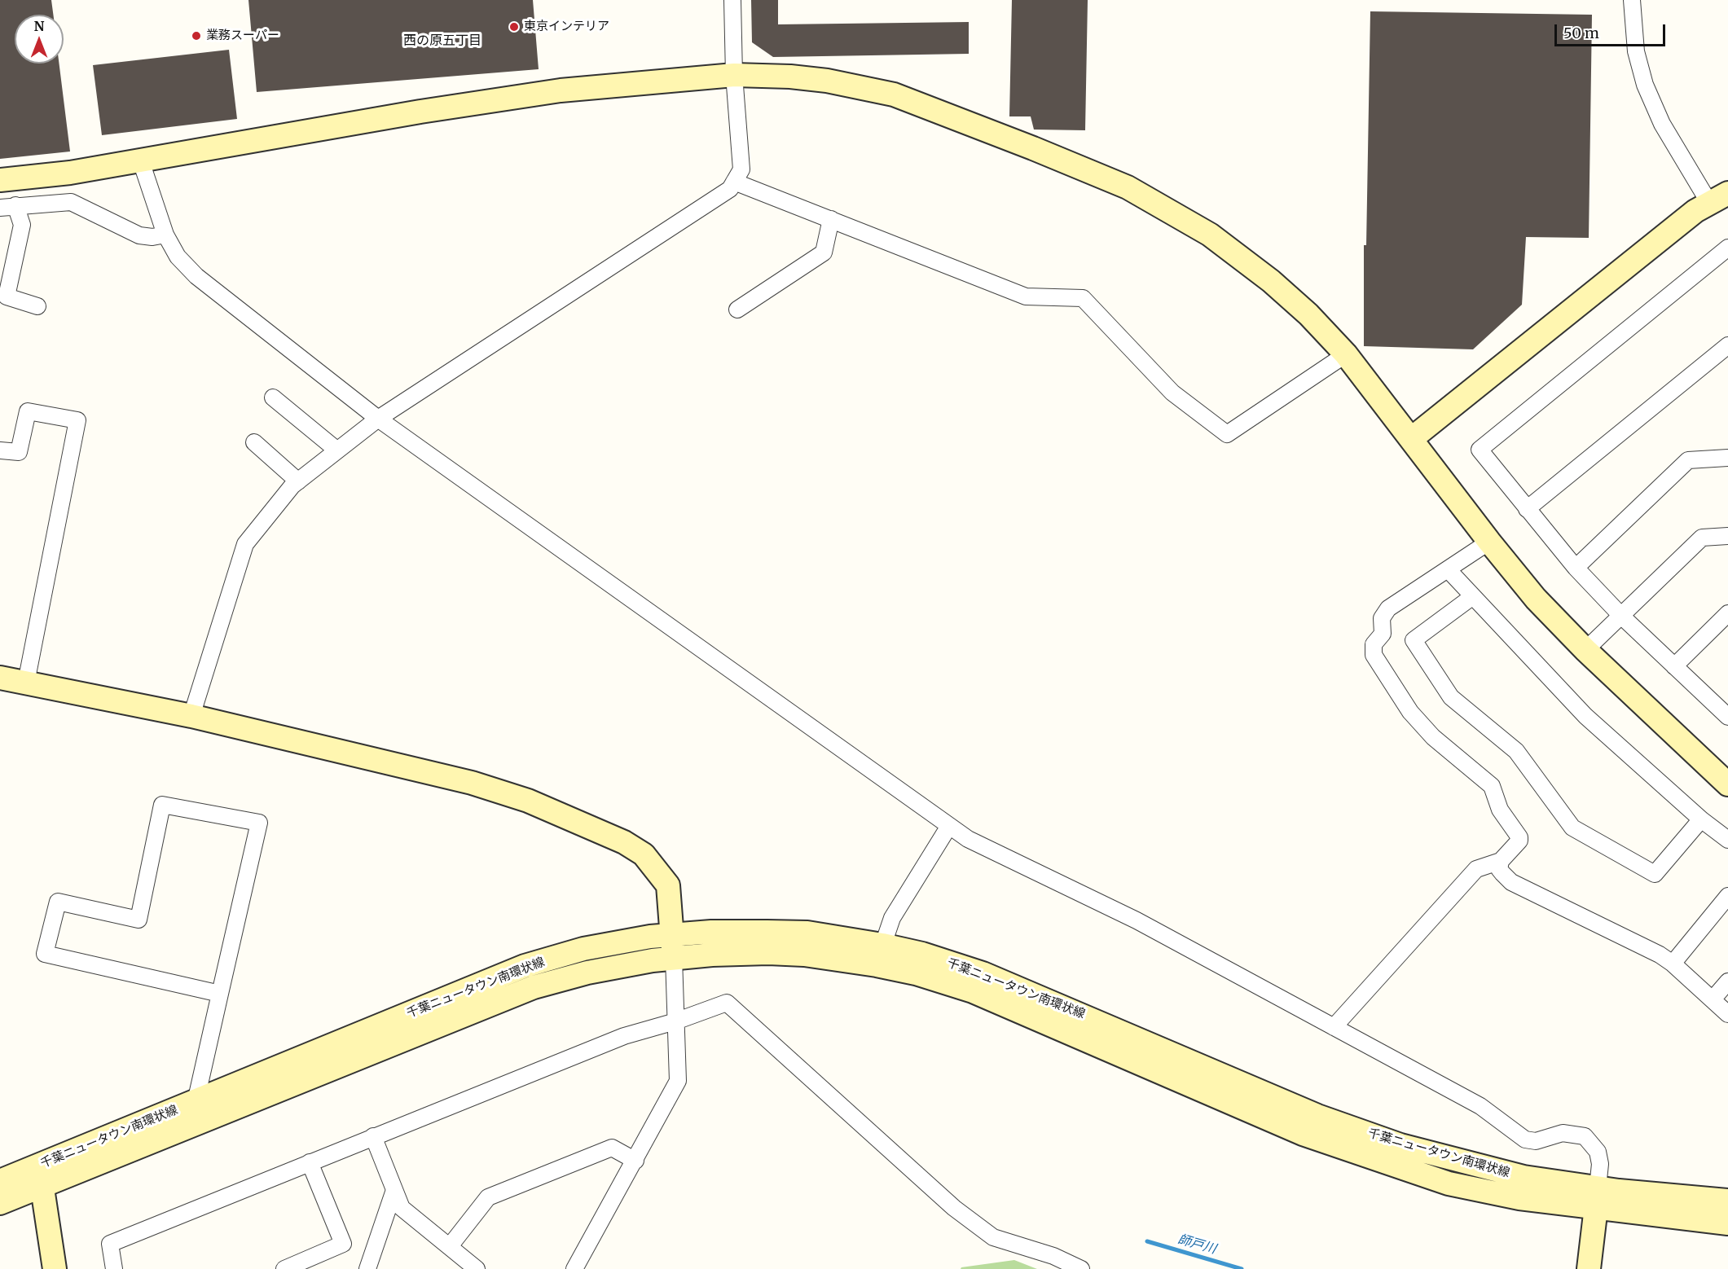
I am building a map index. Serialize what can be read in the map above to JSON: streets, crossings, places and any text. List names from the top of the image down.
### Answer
{
  "streets": {
    "street": ["千葉ニュータウン南環状線"]
  },
  "districts": ["西の原五丁目"],
  "water": ["師戸川"],
  "places": ["東京インテリア", "業務スーパー"],
  "scale_bar": "50 m",
  "north": "top"
}
